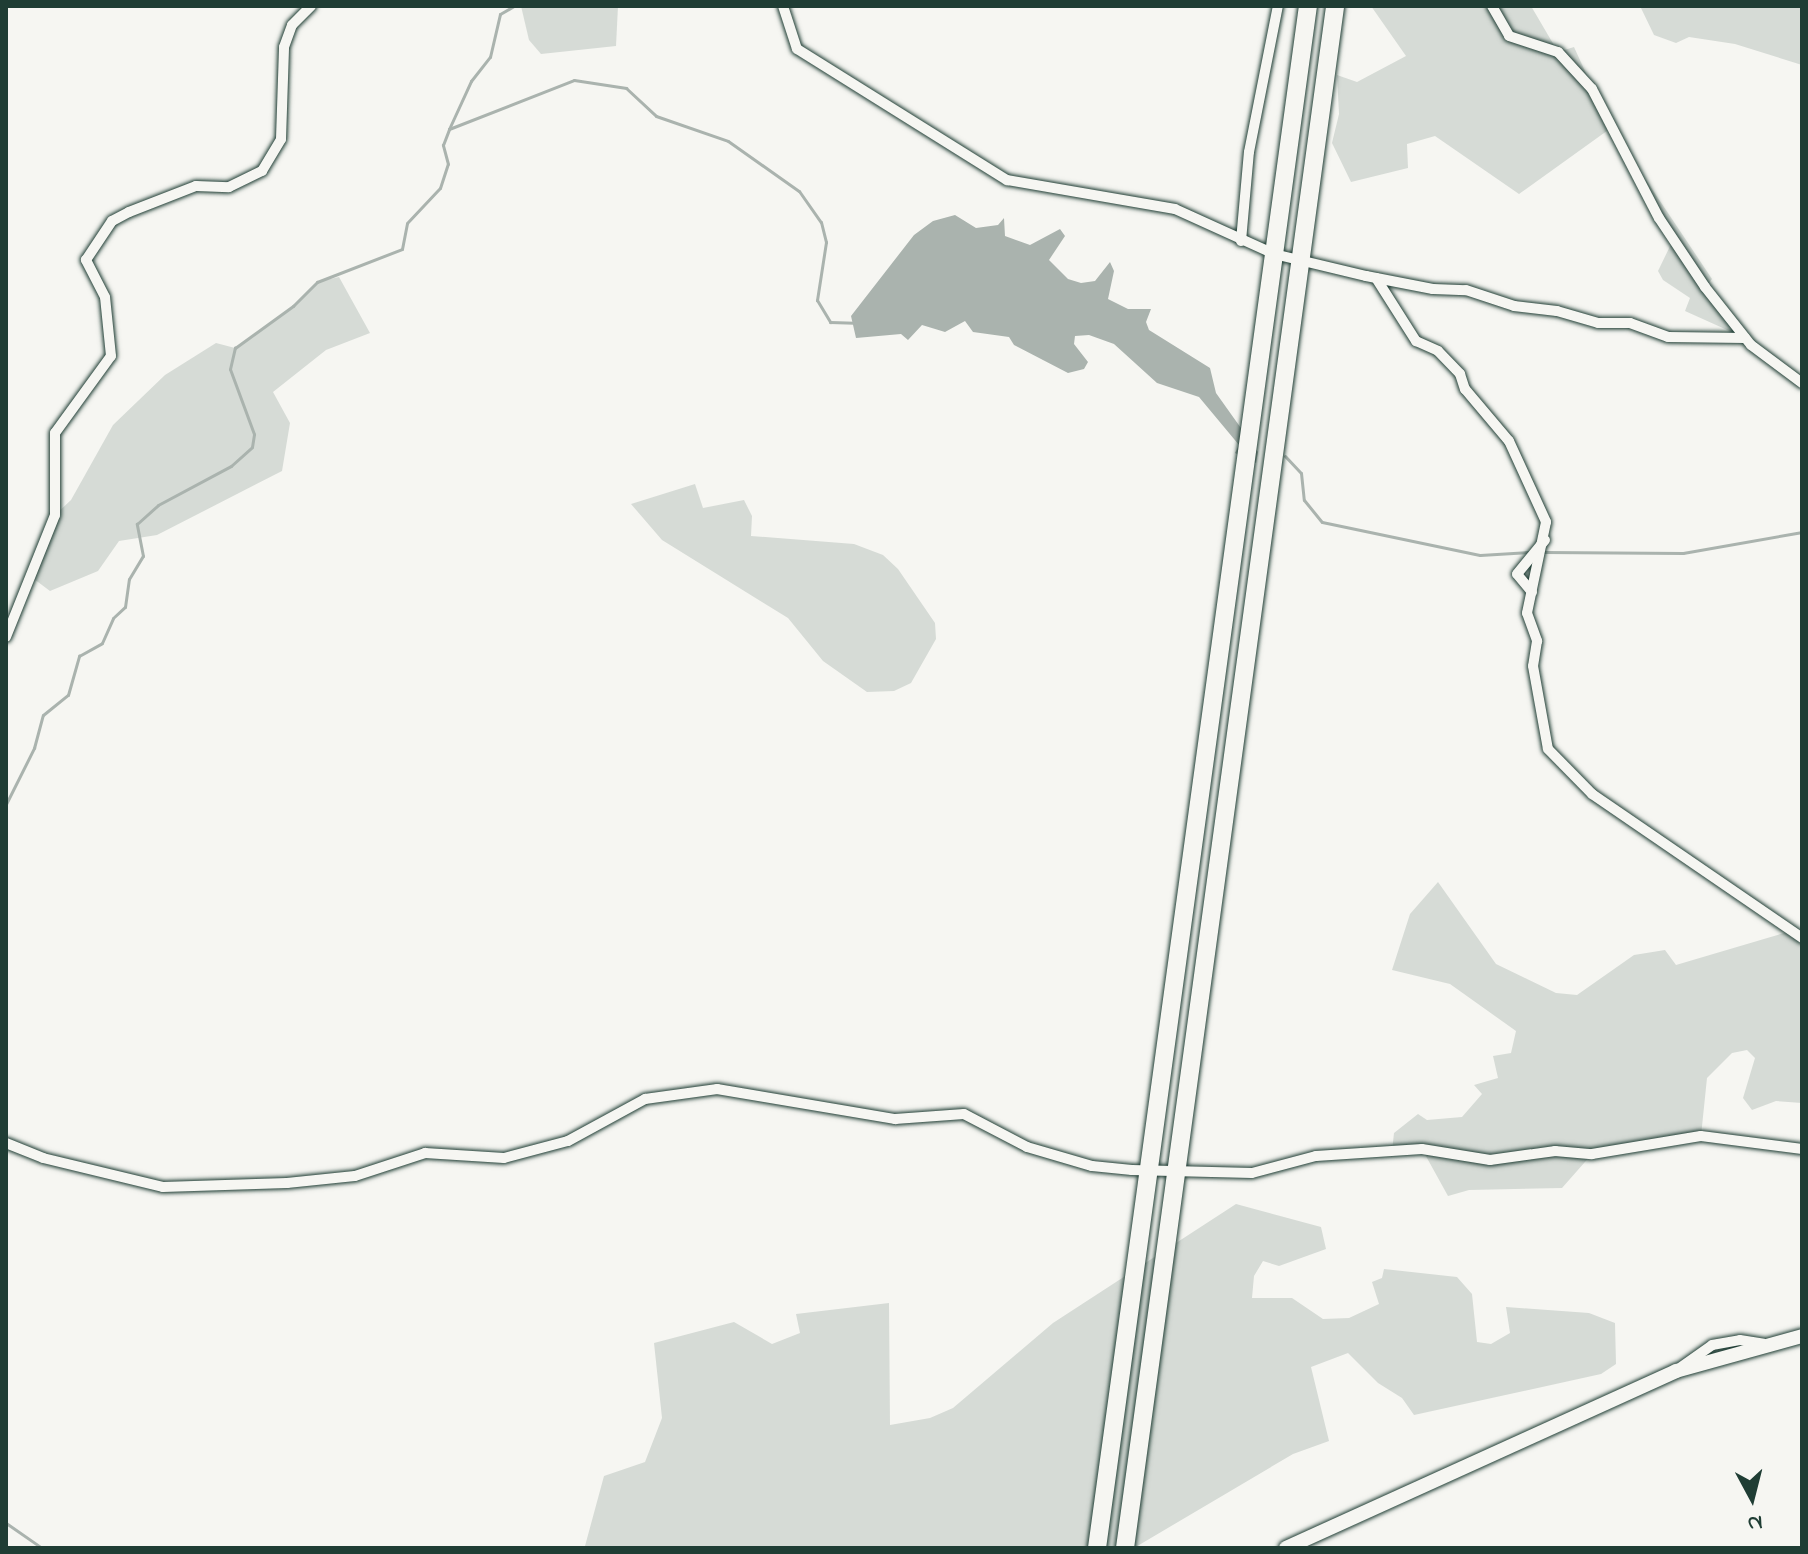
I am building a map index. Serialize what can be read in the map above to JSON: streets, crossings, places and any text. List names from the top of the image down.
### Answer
{
  "north": "bottom"
}
